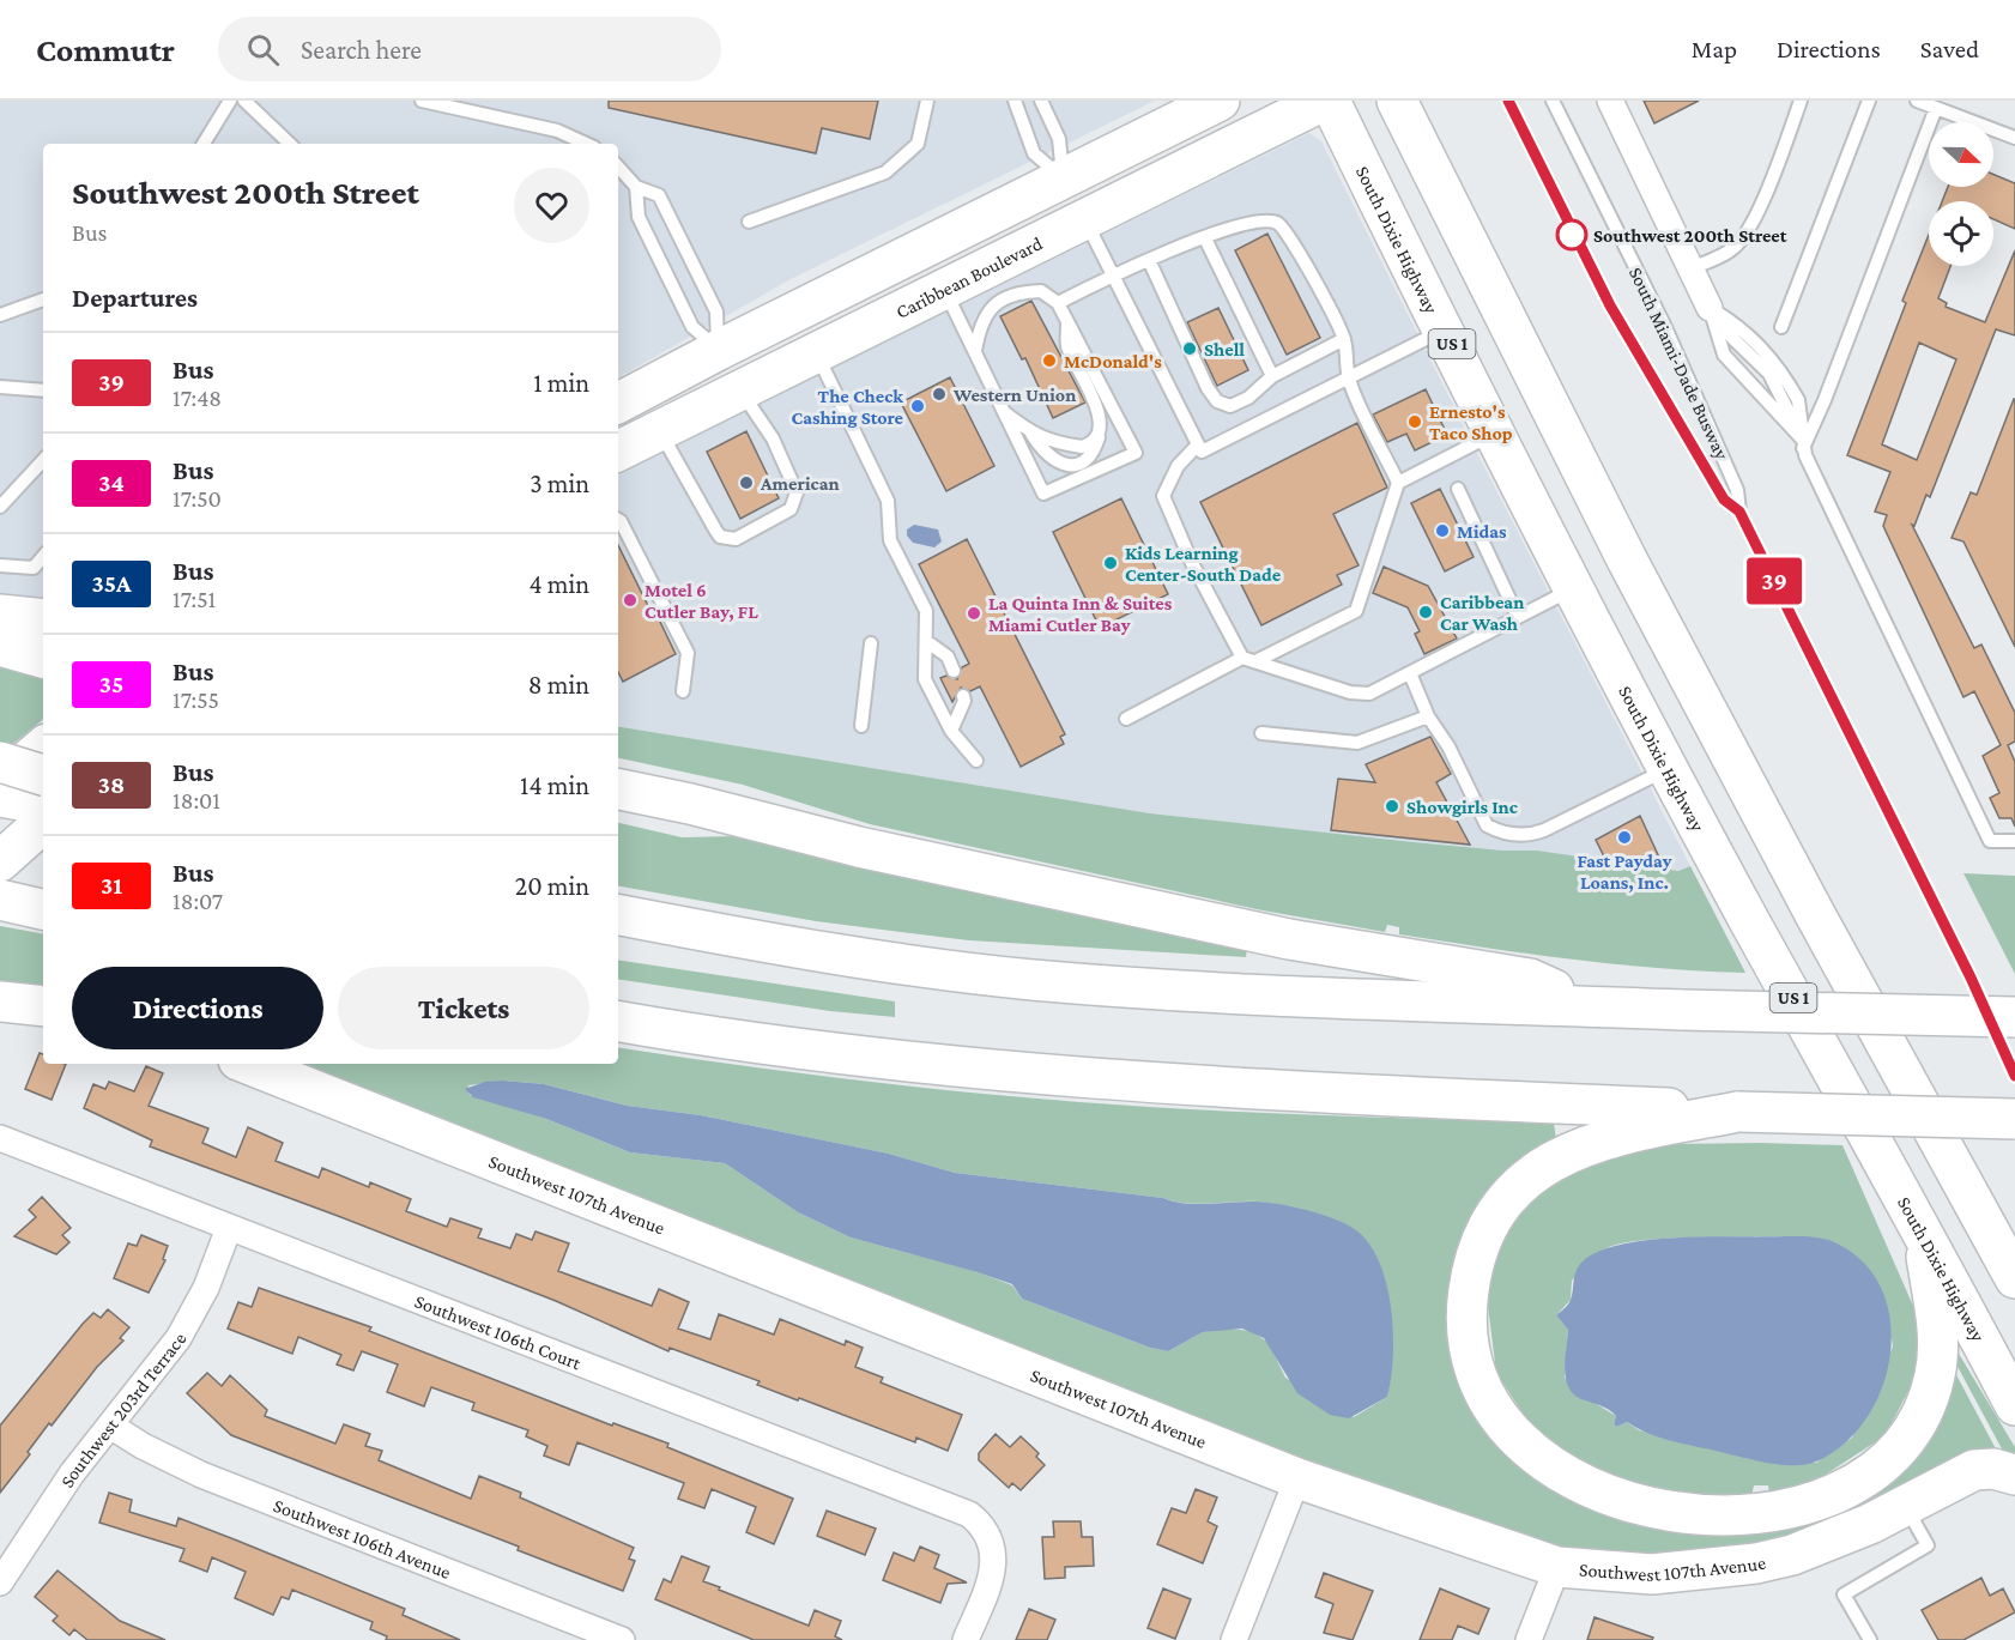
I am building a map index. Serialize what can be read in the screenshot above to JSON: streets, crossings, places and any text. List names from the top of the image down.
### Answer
{
  "streets": {
    "main road": [
      "South Dixie Highway",
      "Caribbean Boulevard",
      "US 1",
      "Southwest 107th Avenue"
    ],
    "street": ["Southwest 106th Court", "Southwest 203rd Terrace", "Southwest 106th Avenue"],
    "lane": ["South Miami-Dade Busway"]
  },
  "crossings": [
    ["Southwest 106th Court", "Southwest 203rd Terrace"],
    ["Southwest 203rd Terrace", "Southwest 106th Avenue"]
  ],
  "places": [
    "Southwest 200th Street",
    "Shell",
    "McDonald's",
    "Western Union",
    "The Check Cashing Store",
    "Ernesto's Taco Shop",
    "American",
    "Midas",
    "Kids Learning Center-South Dade",
    "Motel 6 Cutler Bay, FL",
    "Caribbean Car Wash",
    "La Quinta Inn & Suites Miami Cutler Bay",
    "Showgirls Inc",
    "Fast Payday Loans, Inc."
  ],
  "lines": ["bus line 39"],
  "north": "right",
  "page": {
    "header": "Commutr",
    "search": "Search here",
    "nav": ["Map", "Directions", "Saved"],
    "on_map": "39",
    "heading": [
      ["Southwest 200th Street", "Bus"],
      "Departures"
    ],
    "list": [
      {
        "mark": "39",
        "name": "Bus",
        "note": "17:48",
        "value": "1 min"
      },
      {
        "mark": "34",
        "name": "Bus",
        "note": "17:50",
        "value": "3 min"
      },
      {
        "mark": "35A",
        "name": "Bus",
        "note": "17:51",
        "value": "4 min"
      },
      {
        "mark": "35",
        "name": "Bus",
        "note": "17:55",
        "value": "8 min"
      },
      {
        "mark": "38",
        "name": "Bus",
        "note": "18:01",
        "value": "14 min"
      },
      {
        "mark": "31",
        "name": "Bus",
        "note": "18:07",
        "value": "20 min"
      }
    ],
    "buttons": ["Directions", "Tickets"]
  }
}
